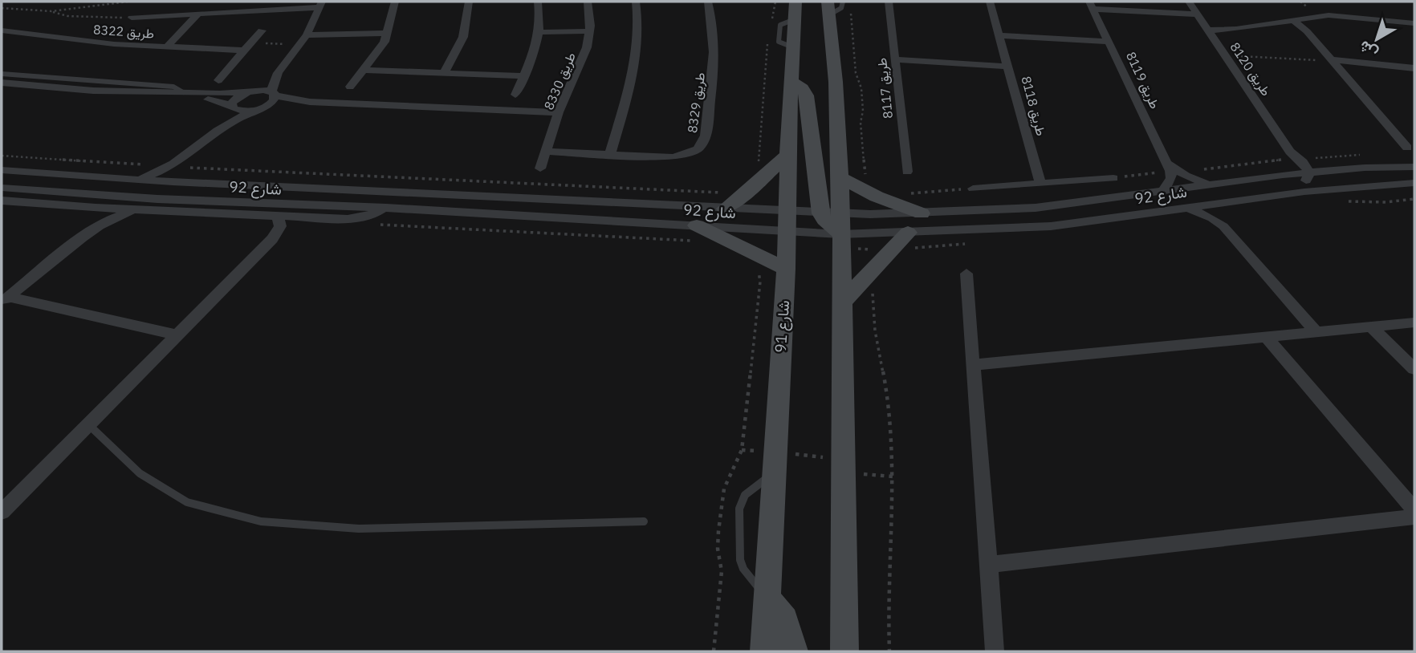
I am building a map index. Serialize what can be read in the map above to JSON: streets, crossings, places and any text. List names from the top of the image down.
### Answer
{
  "streets": {
    "street": [
      "طريق 8322",
      "طريق 8120",
      "طريق 8119",
      "طريق 8330",
      "طريق 8117",
      "طريق 8329",
      "طريق 8118",
      "شارع 92",
      "شارع 91"
    ]
  },
  "crossings": [
    ["طريق 8120", "طريق 8119"],
    ["طريق 8120", "شارع 92"],
    ["طريق 8330", "طريق 8329"],
    ["شارع 92", "شارع 91"]
  ],
  "north": "bottom left"
}
